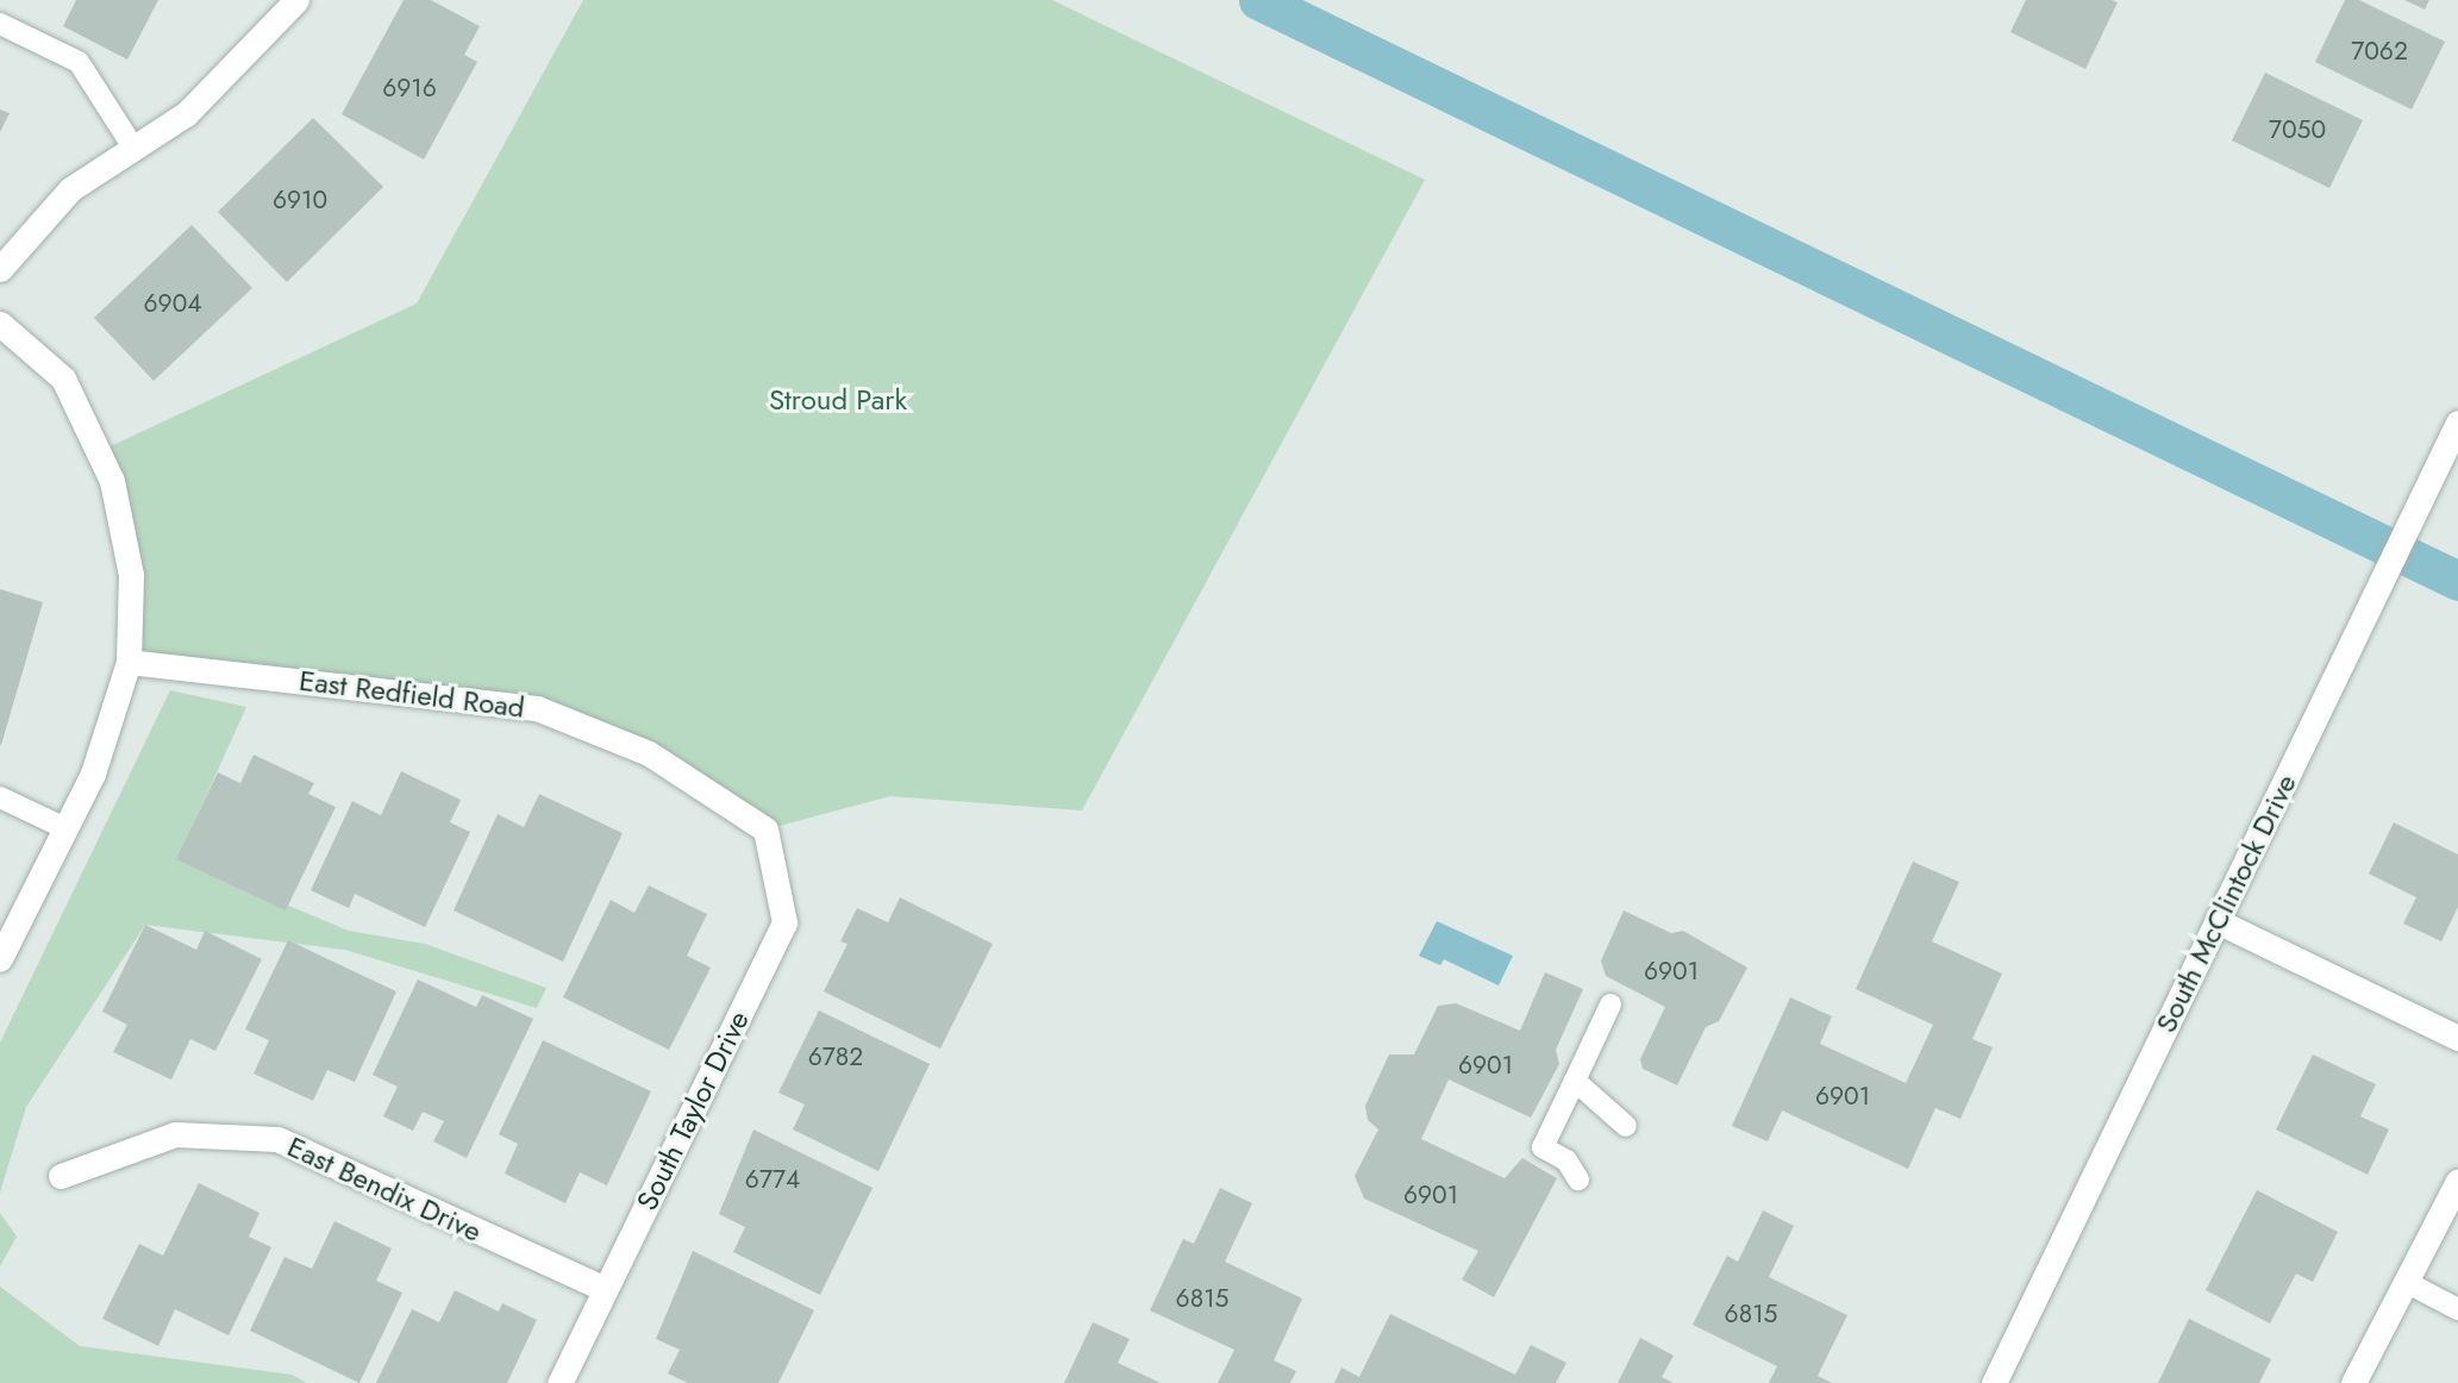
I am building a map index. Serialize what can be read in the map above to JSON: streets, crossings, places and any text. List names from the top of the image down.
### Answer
{
  "streets": {
    "street": [
      "East Redfield Road",
      "South McClintock Drive",
      "South Taylor Drive",
      "East Bendix Drive"
    ]
  },
  "crossings": [
    ["East Redfield Road", "South Taylor Drive"],
    ["South Taylor Drive", "East Bendix Drive"]
  ],
  "parks": ["Stroud Park"],
  "house_numbers": [
    "7062",
    "6916",
    "7050",
    "6910",
    "6904",
    "6901",
    "6782",
    "6901",
    "6901",
    "6774",
    "6901",
    "6815",
    "6815"
  ]
}
